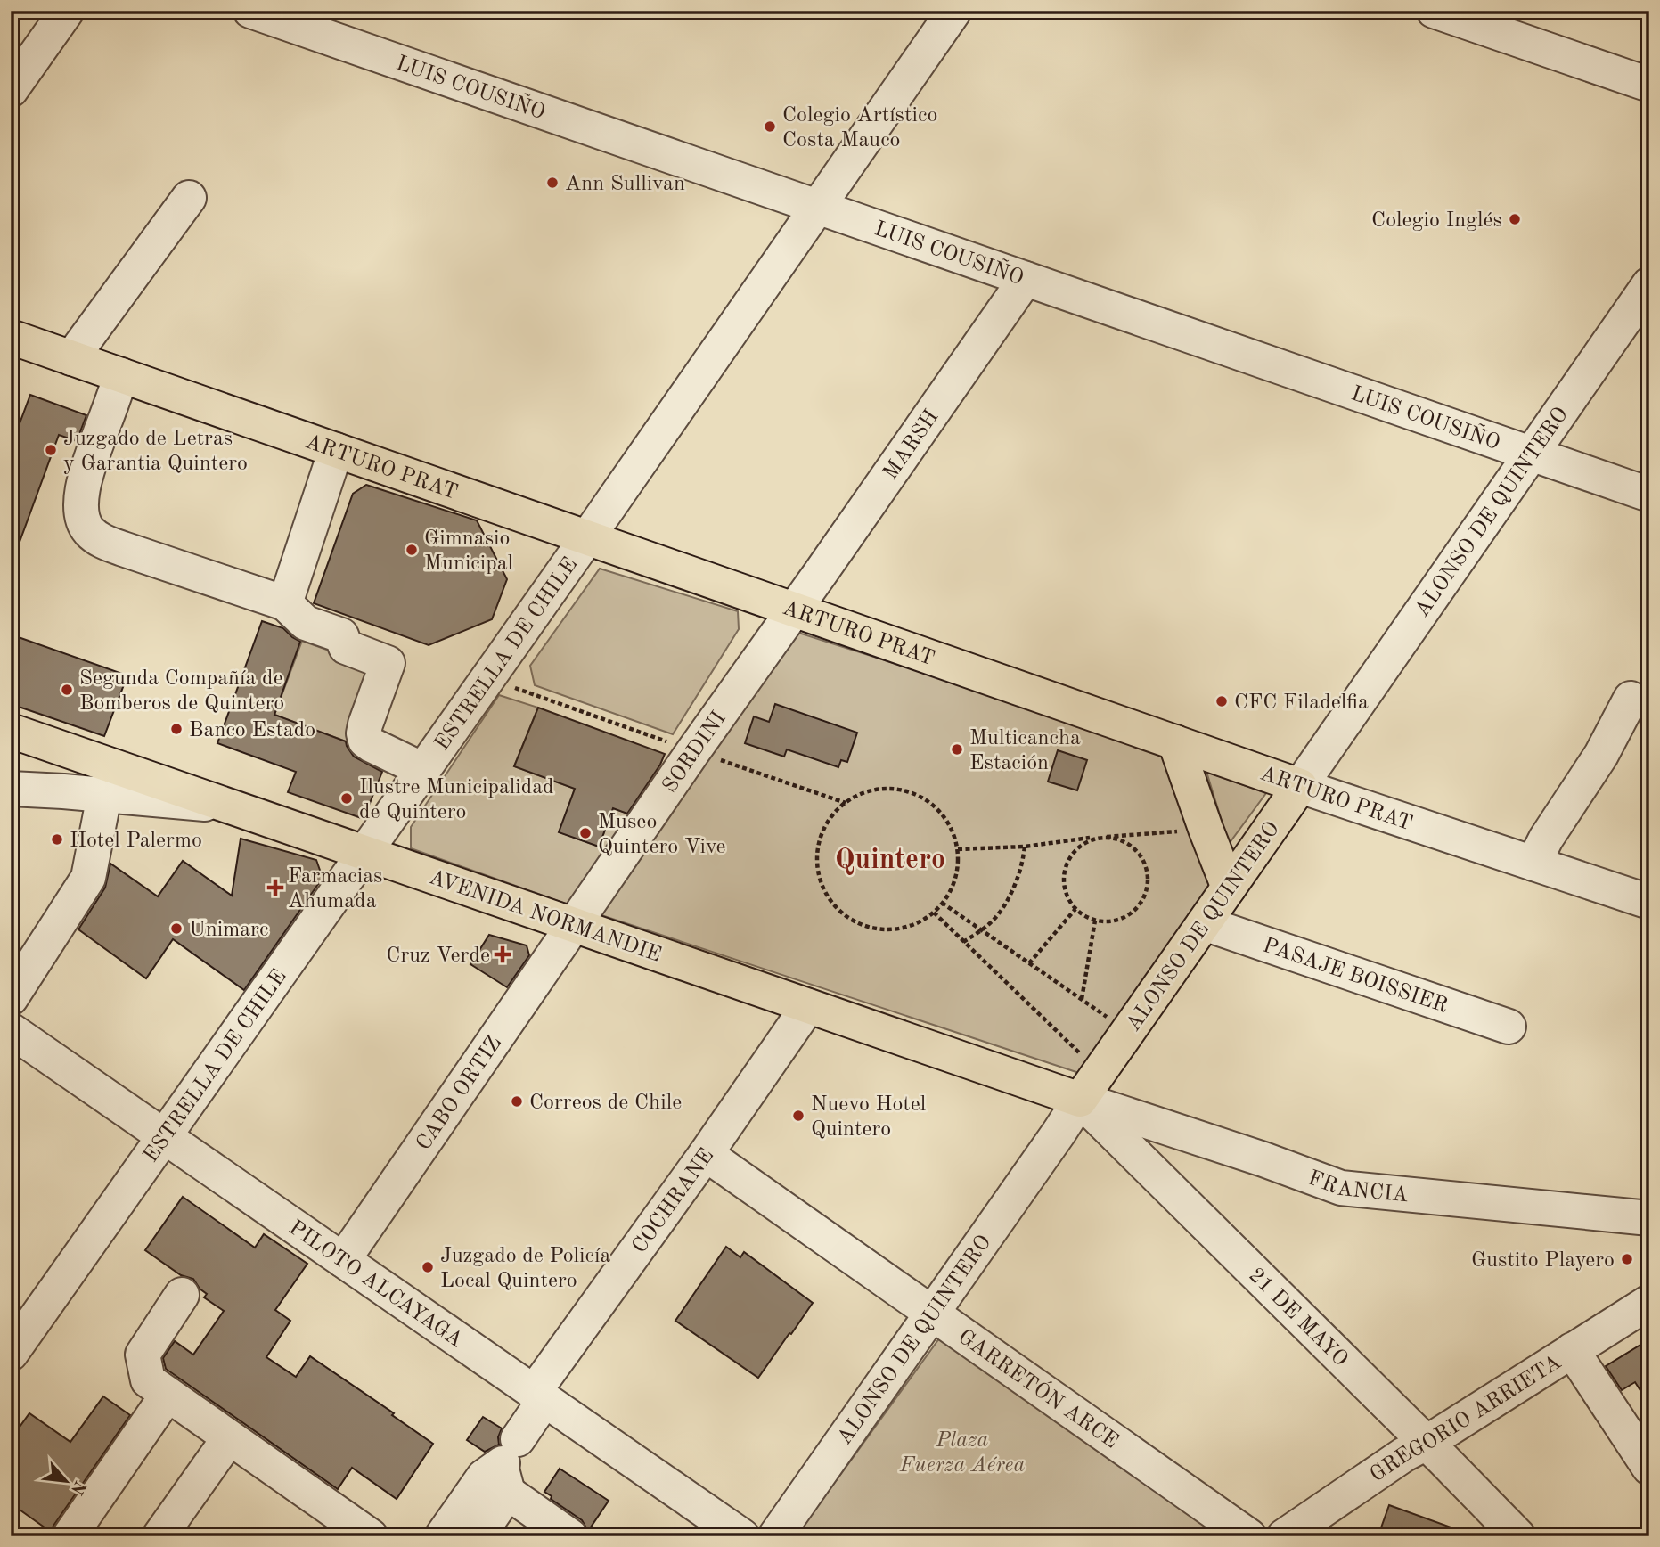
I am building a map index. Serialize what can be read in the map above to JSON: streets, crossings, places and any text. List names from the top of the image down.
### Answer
{
  "streets": {
    "main road": ["ARTURO PRAT", "ALONSO DE QUINTERO", "AVENIDA NORMANDIE"],
    "street": [
      "LUIS COUSIÑO",
      "MARSH",
      "ESTRELLA DE CHILE",
      "SORDINI",
      "PASAJE BOISSIER",
      "CABO ORTIZ",
      "FRANCIA",
      "COCHRANE",
      "PILOTO ALCAYAGA",
      "21 DE MAYO",
      "GARRETÓN ARCE",
      "GREGORIO ARRIETA"
    ]
  },
  "crossings": [
    ["LUIS COUSIÑO", "MARSH"],
    ["LUIS COUSIÑO", "ALONSO DE QUINTERO"],
    ["LUIS COUSIÑO", "ESTRELLA DE CHILE"],
    ["MARSH", "ARTURO PRAT"],
    ["MARSH", "SORDINI"],
    ["ARTURO PRAT", "ALONSO DE QUINTERO"],
    ["ARTURO PRAT", "ESTRELLA DE CHILE"],
    ["ARTURO PRAT", "SORDINI"],
    ["ALONSO DE QUINTERO", "AVENIDA NORMANDIE"],
    ["ALONSO DE QUINTERO", "PASAJE BOISSIER"],
    ["ALONSO DE QUINTERO", "FRANCIA"],
    ["ALONSO DE QUINTERO", "21 DE MAYO"],
    ["ALONSO DE QUINTERO", "GARRETÓN ARCE"],
    ["ESTRELLA DE CHILE", "AVENIDA NORMANDIE"],
    ["ESTRELLA DE CHILE", "PILOTO ALCAYAGA"],
    ["SORDINI", "AVENIDA NORMANDIE"],
    ["SORDINI", "CABO ORTIZ"],
    ["AVENIDA NORMANDIE", "CABO ORTIZ"],
    ["AVENIDA NORMANDIE", "FRANCIA"],
    ["AVENIDA NORMANDIE", "COCHRANE"],
    ["AVENIDA NORMANDIE", "21 DE MAYO"],
    ["CABO ORTIZ", "PILOTO ALCAYAGA"],
    ["FRANCIA", "21 DE MAYO"],
    ["COCHRANE", "PILOTO ALCAYAGA"],
    ["COCHRANE", "GARRETÓN ARCE"],
    ["21 DE MAYO", "GREGORIO ARRIETA"]
  ],
  "districts": ["Quintero"],
  "parks": ["Plaza Fuerza Aérea"],
  "places": {
    "other": [
      "Colegio Artístico Costa Mauco",
      "Ann Sullivan",
      "Colegio Inglés",
      "Juzgado de Letras y Garantia Quintero",
      "Gimnasio Municipal",
      "Segunda Compañía de Bomberos de Quintero",
      "CFC Filadelfia",
      "Banco Estado",
      "Multicancha Estación",
      "Ilustre Municipalidad de Quintero",
      "Museo Quintero Vive",
      "Hotel Palermo",
      "Unimarc",
      "Correos de Chile",
      "Nuevo Hotel Quintero",
      "Gustito Playero",
      "Juzgado de Policía Local Quintero"
    ],
    "health": ["Farmacias Ahumada", "Cruz Verde"]
  },
  "north": "bottom right"
}
